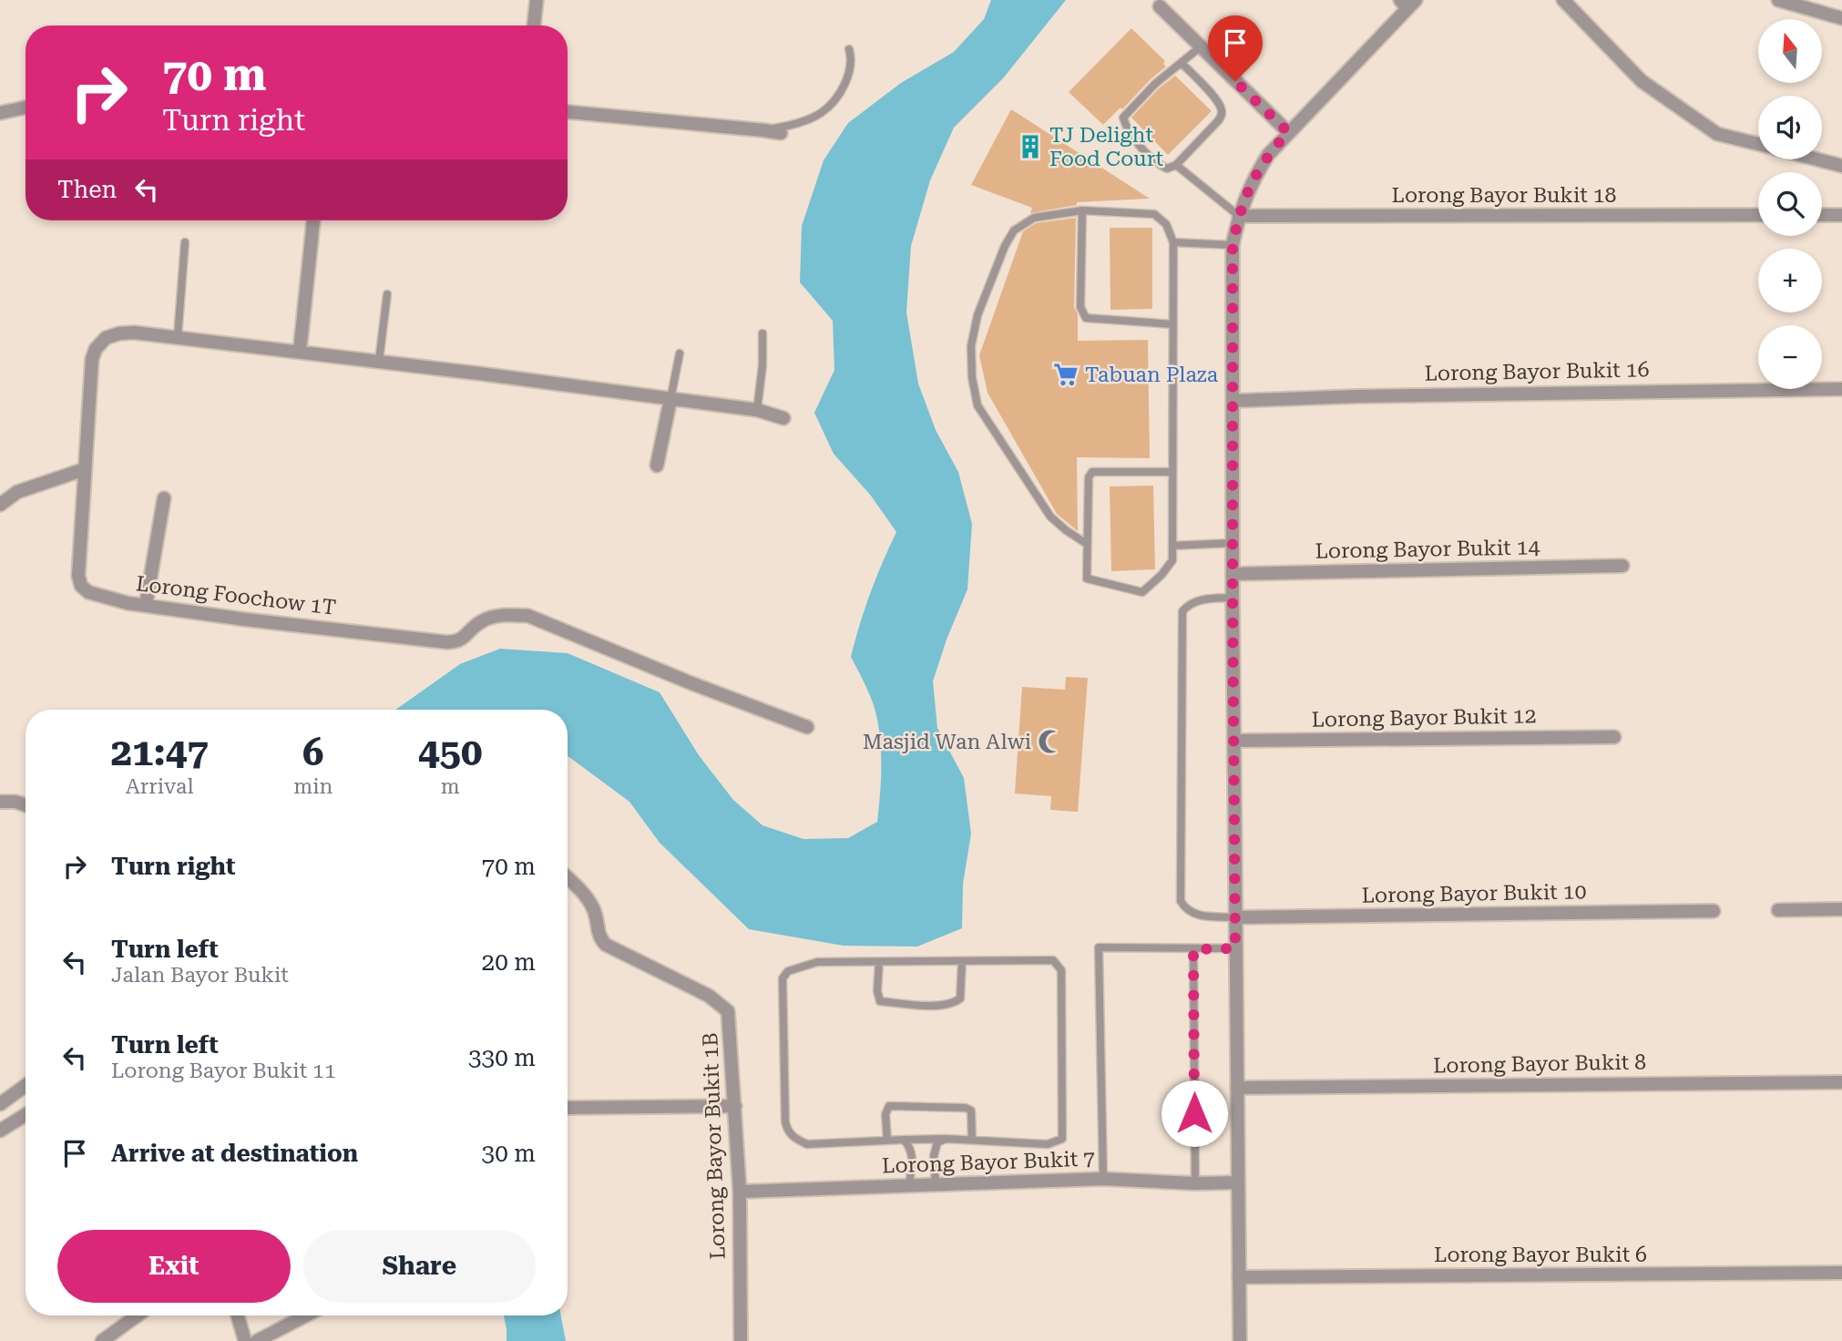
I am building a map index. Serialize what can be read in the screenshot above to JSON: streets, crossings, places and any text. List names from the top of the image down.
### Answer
{
  "streets": {
    "street": [
      "Lorong Bayor Bukit 18",
      "Lorong Bayor Bukit 16",
      "Lorong Bayor Bukit 14",
      "Lorong Foochow 1T",
      "Lorong Bayor Bukit 12",
      "Lorong Bayor Bukit 10",
      "Lorong Bayor Bukit 8",
      "Lorong Bayor Bukit 1B",
      "Lorong Bayor Bukit 7",
      "Lorong Bayor Bukit 6"
    ]
  },
  "crossings": [
    ["Lorong Bayor Bukit 1B", "Lorong Bayor Bukit 7"]
  ],
  "places": {
    "building": ["TJ Delight Food Court"],
    "supermarket": ["Tabuan Plaza"],
    "mosque": ["Masjid Wan Alwi"]
  },
  "north": "top",
  "page": {
    "map_buttons": ["+", "−"],
    "turn": ["70 m", "Turn right"],
    "then": "Then",
    "eta": [
      "21:47",
      "Arrival",
      "6",
      "min",
      "450",
      "m"
    ],
    "list": [
      {
        "name": "Turn right",
        "value": "70 m"
      },
      {
        "name": "Turn left",
        "note": "Jalan Bayor Bukit",
        "value": "20 m"
      },
      {
        "name": "Turn left",
        "note": "Lorong Bayor Bukit 11",
        "value": "330 m"
      },
      {
        "name": "Arrive at destination",
        "value": "30 m"
      }
    ],
    "buttons": ["Exit", "Share"]
  }
}
